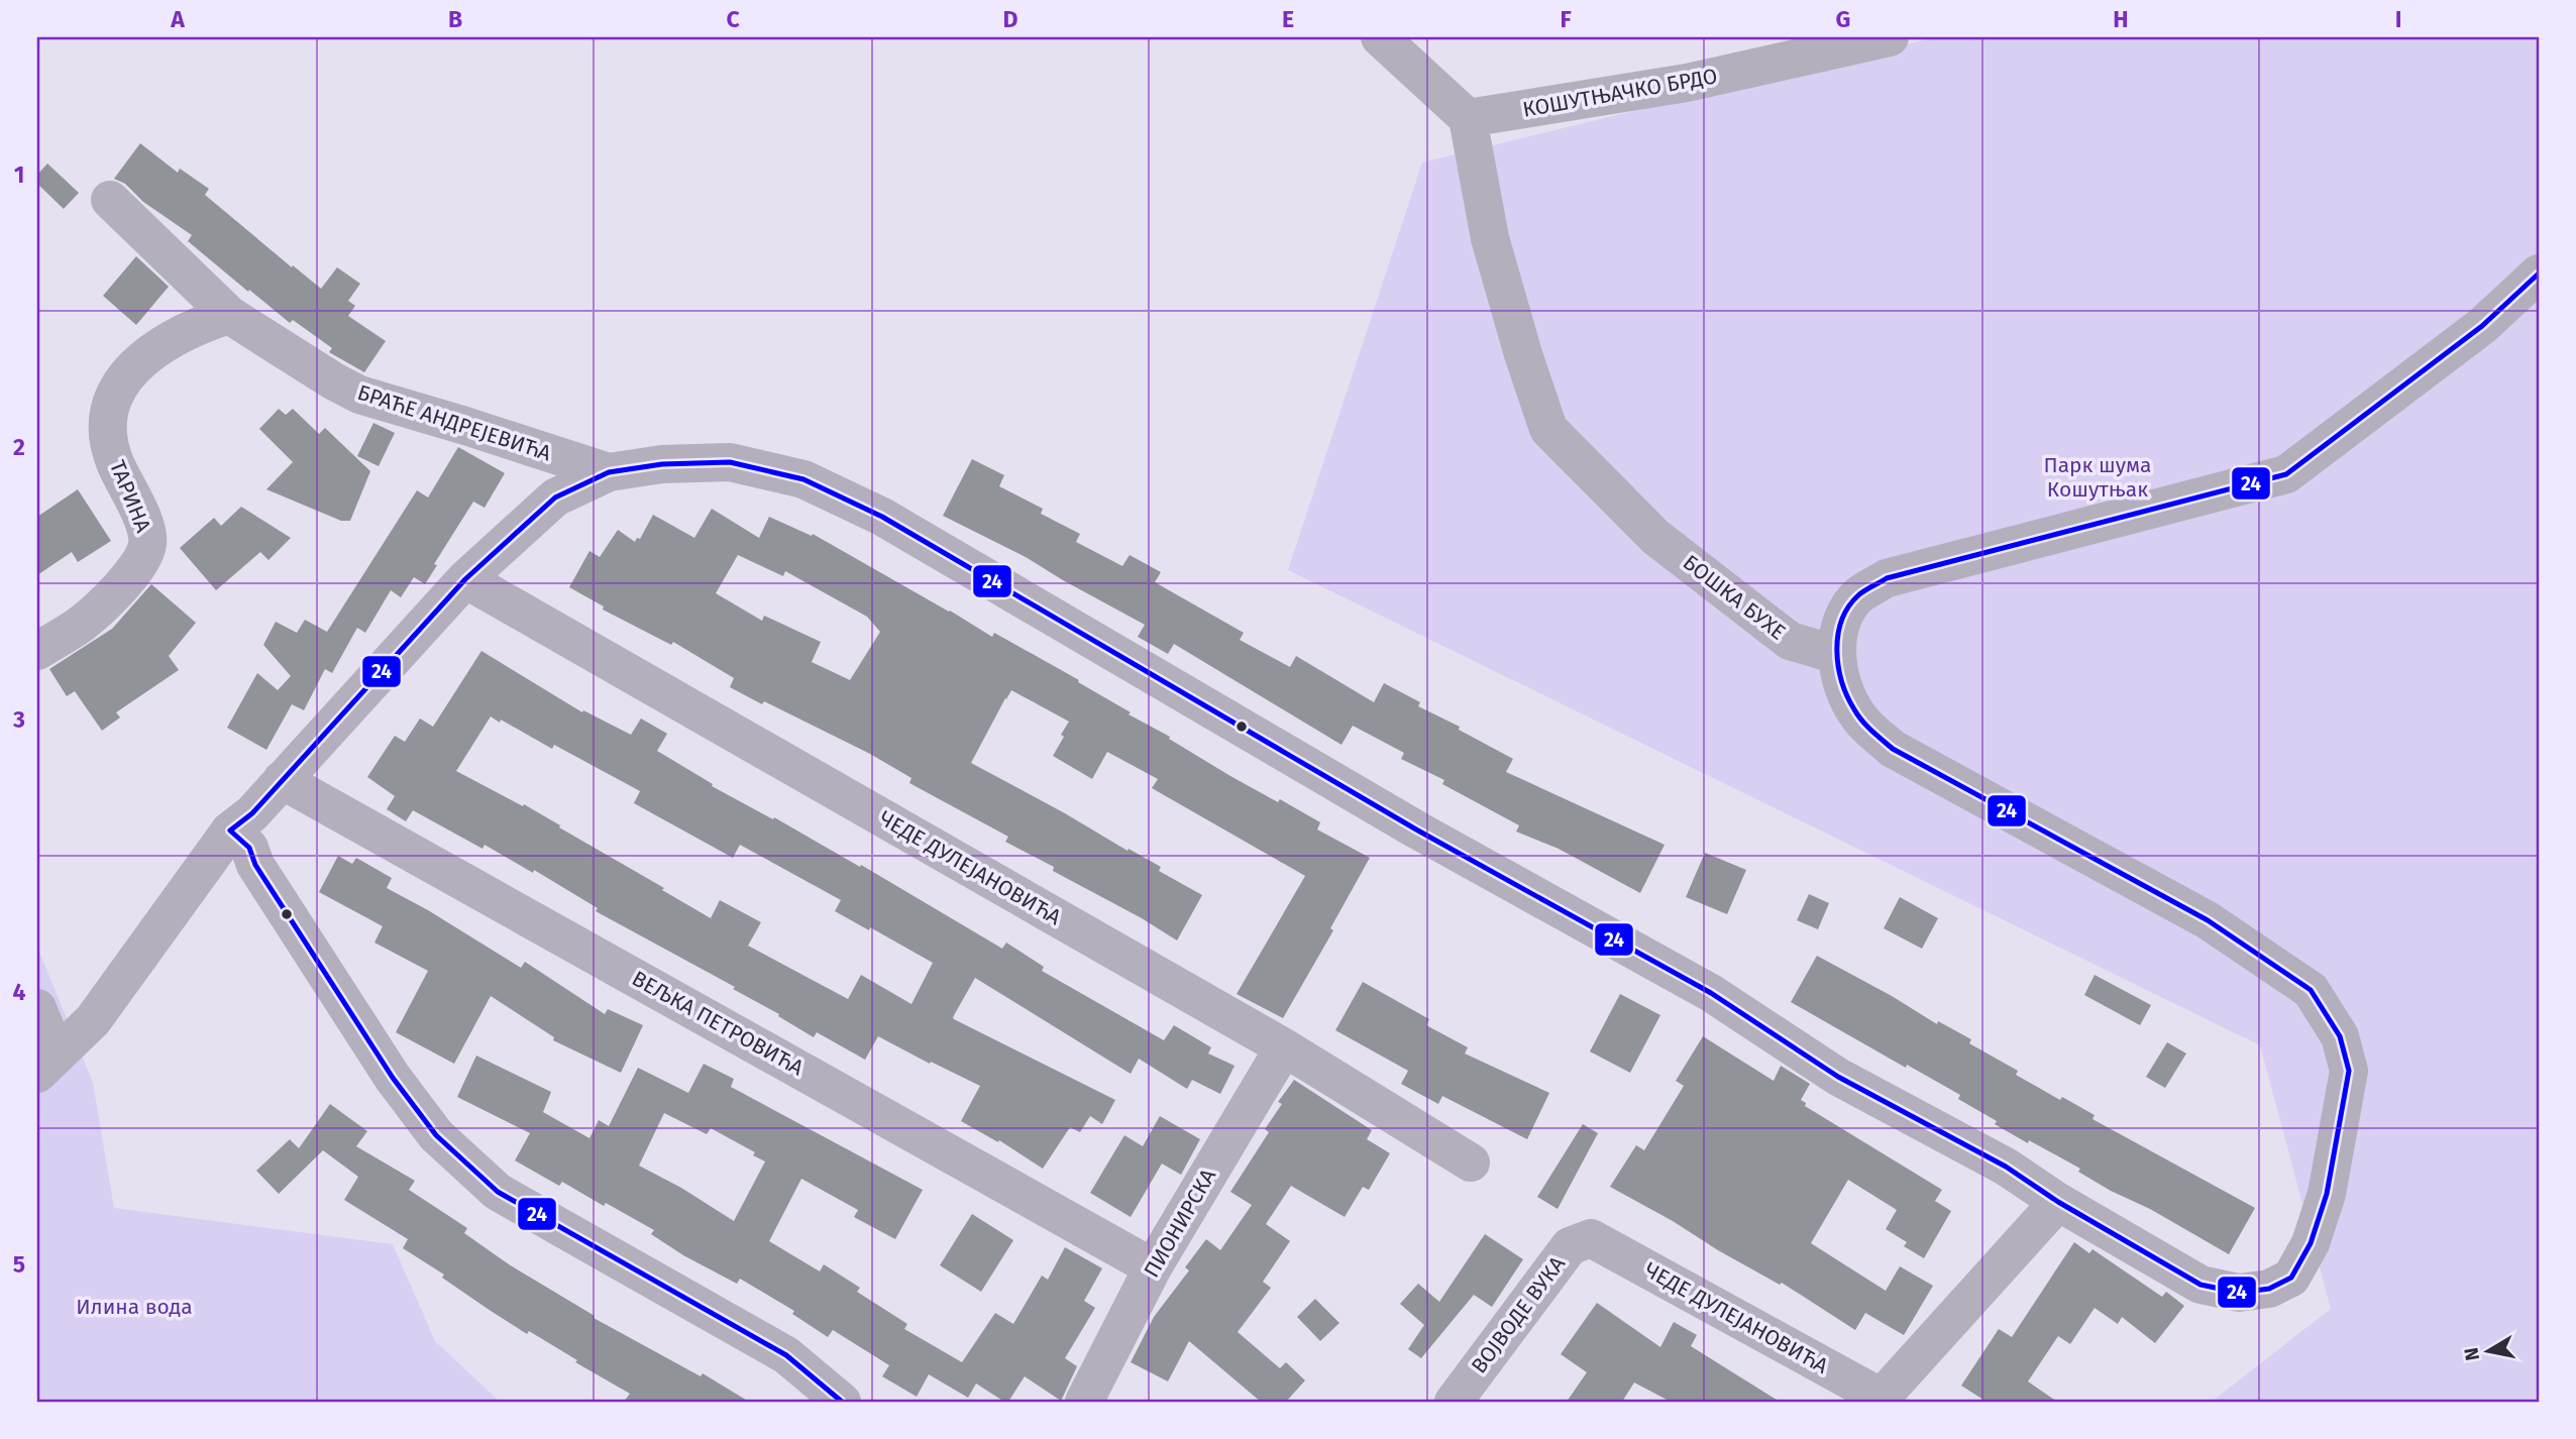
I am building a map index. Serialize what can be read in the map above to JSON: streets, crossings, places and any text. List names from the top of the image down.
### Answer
{
  "streets": {
    "street": [
      "КОШУТЊАЧКО БРДО",
      "БРАЋЕ АНДРЕЈЕВИЋА",
      "ТАРИНА",
      "БОШКА БУХЕ",
      "ЧЕДЕ ДУЛЕЈАНОВИЋА",
      "ВЕЉКА ПЕТРОВИЋА",
      "ПИОНИРСКА",
      "ВОЈВОДЕ ВУКА"
    ]
  },
  "crossings": [
    ["КОШУТЊАЧКО БРДО", "БОШКА БУХЕ"],
    ["БРАЋЕ АНДРЕЈЕВИЋА", "ТАРИНА"],
    ["ЧЕДЕ ДУЛЕЈАНОВИЋА", "ПИОНИРСКА"],
    ["ЧЕДЕ ДУЛЕЈАНОВИЋА", "ВОЈВОДЕ ВУКА"],
    ["ВЕЉКА ПЕТРОВИЋА", "ПИОНИРСКА"]
  ],
  "parks": ["Парк шума Кошутњак", "Илина вода"],
  "lines": ["transit line 24"],
  "north": "left",
  "grid": {
    "columns": [
      "A",
      "B",
      "C",
      "D",
      "E",
      "F",
      "G",
      "H",
      "I"
    ],
    "rows": [
      "1",
      "2",
      "3",
      "4",
      "5"
    ]
  }
}
